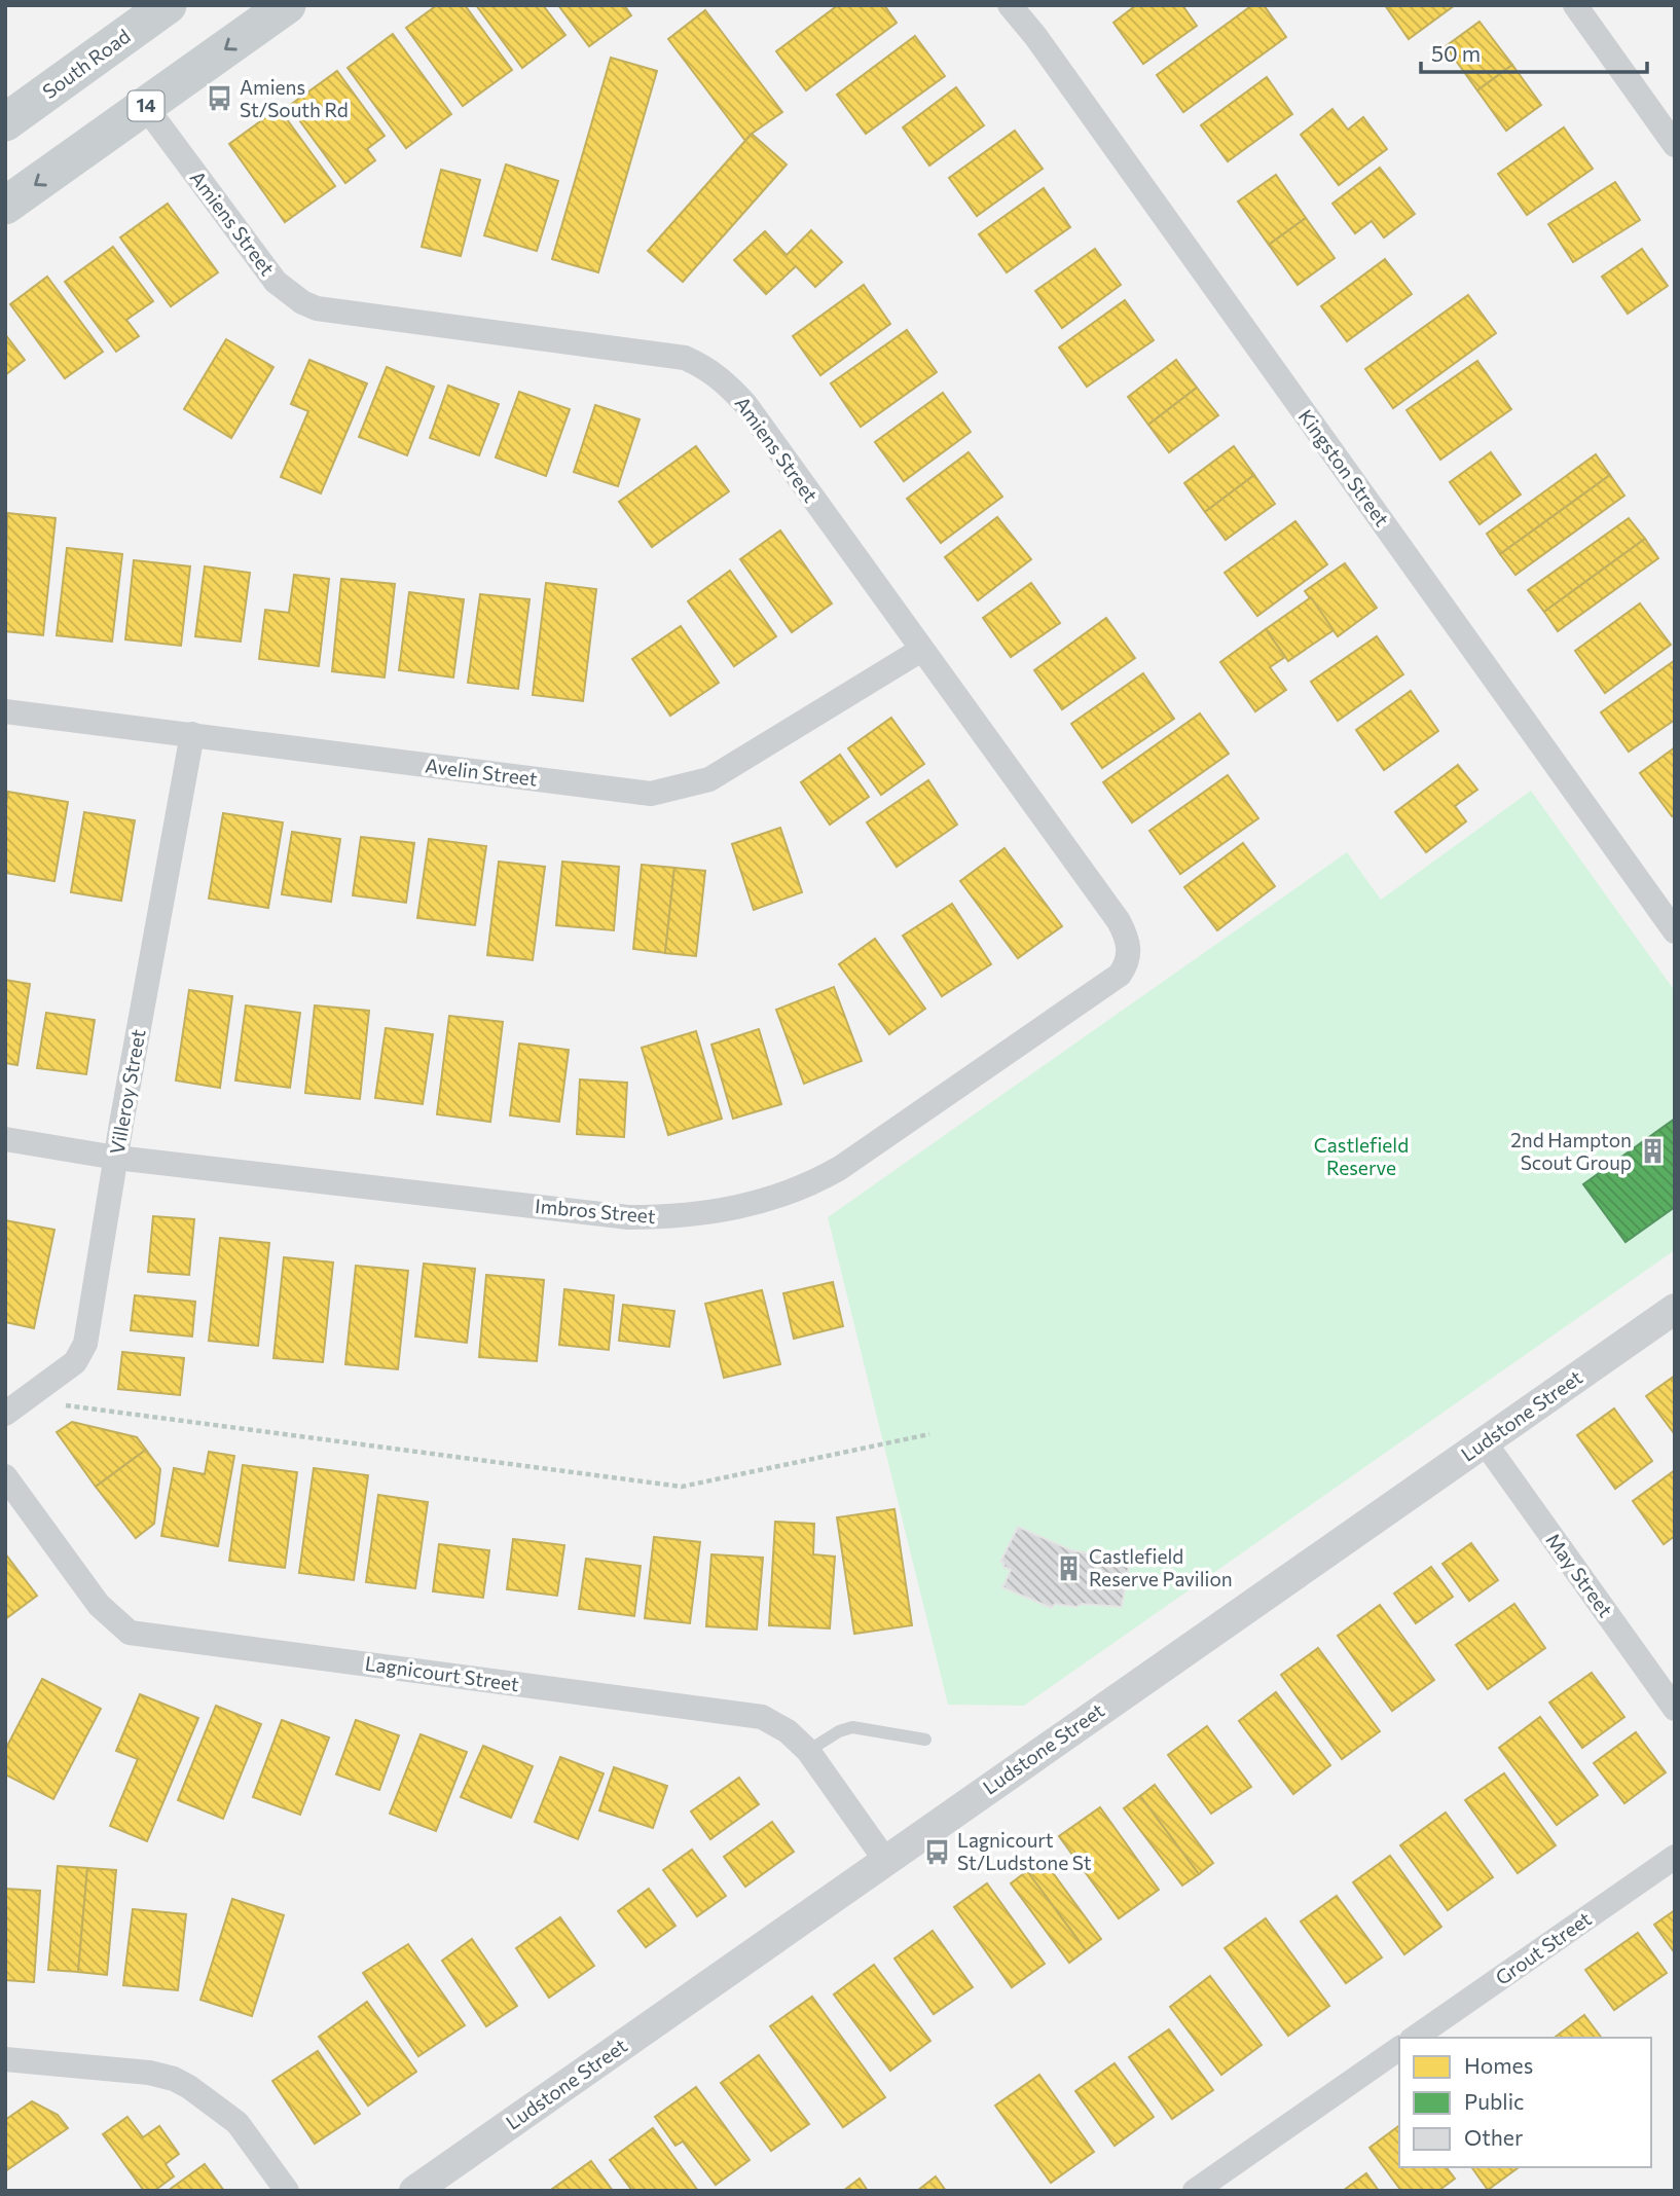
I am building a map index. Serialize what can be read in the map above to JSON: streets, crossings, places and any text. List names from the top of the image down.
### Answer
{
  "streets": {
    "main road": ["South Road", "14"],
    "street": [
      "Amiens Street",
      "Kingston Street",
      "Avelin Street",
      "Villeroy Street",
      "Imbros Street",
      "Ludstone Street",
      "May Street",
      "Lagnicourt Street",
      "Grout Street"
    ]
  },
  "crossings": [
    ["14", "Amiens Street"],
    ["Amiens Street", "Avelin Street"],
    ["Amiens Street", "Imbros Street"],
    ["Avelin Street", "Villeroy Street"],
    ["Villeroy Street", "Imbros Street"],
    ["Ludstone Street", "May Street"],
    ["Ludstone Street", "Lagnicourt Street"]
  ],
  "parks": ["Castlefield Reserve"],
  "places": {
    "bus stop": ["Amiens St/South Rd", "Lagnicourt St/Ludstone St"],
    "building": ["2nd Hampton Scout Group", "Castlefield Reserve Pavilion"]
  },
  "legend": ["Homes", "Public", "Other"],
  "scale_bar": "50 m"
}
